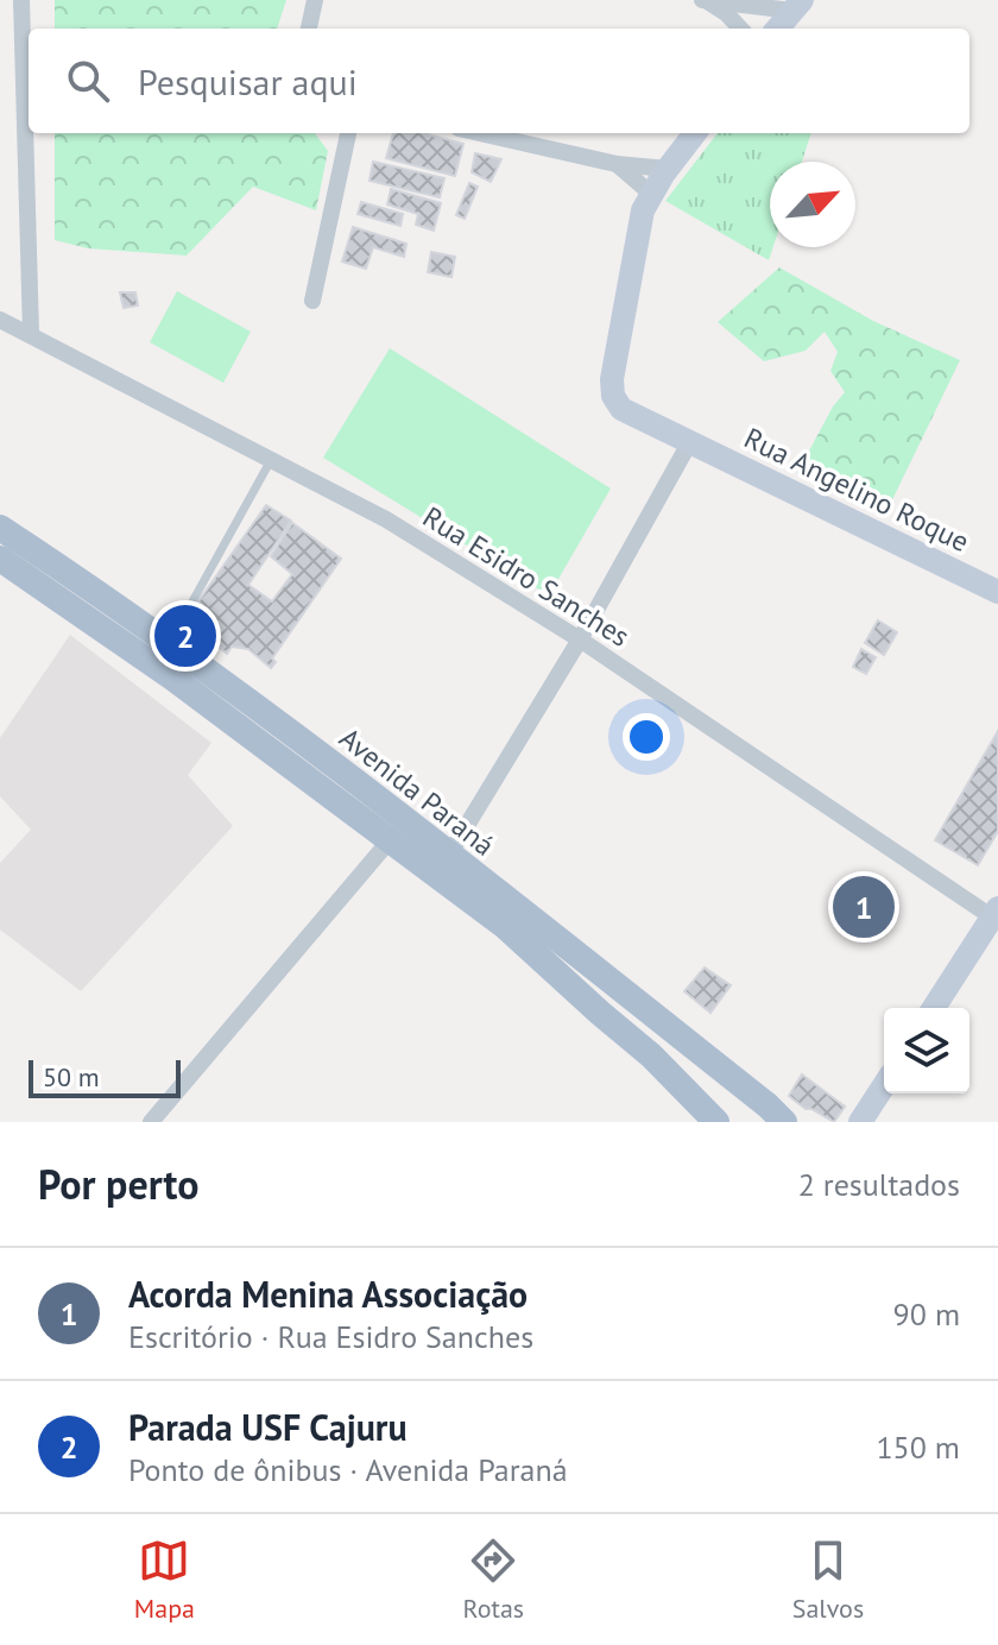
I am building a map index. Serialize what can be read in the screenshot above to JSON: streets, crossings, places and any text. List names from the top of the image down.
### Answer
{
  "streets": {
    "main road": ["Avenida Paraná"],
    "street": ["Rua Angelino Roque", "Rua Esidro Sanches"]
  },
  "scale_bar": "50 m",
  "north": "top right",
  "page": {
    "search": "Pesquisar aqui",
    "pins": ["2", "1"],
    "scale": "50 m",
    "heading": ["Por perto", "2 resultados"],
    "list": [
      {
        "mark": "1",
        "name": "Acorda Menina Associação",
        "note": "Escritório · Rua Esidro Sanches",
        "value": "90 m"
      },
      {
        "mark": "2",
        "name": "Parada USF Cajuru",
        "note": "Ponto de ônibus · Avenida Paraná",
        "value": "150 m"
      }
    ],
    "nav": ["Mapa", "Rotas", "Salvos"]
  }
}
